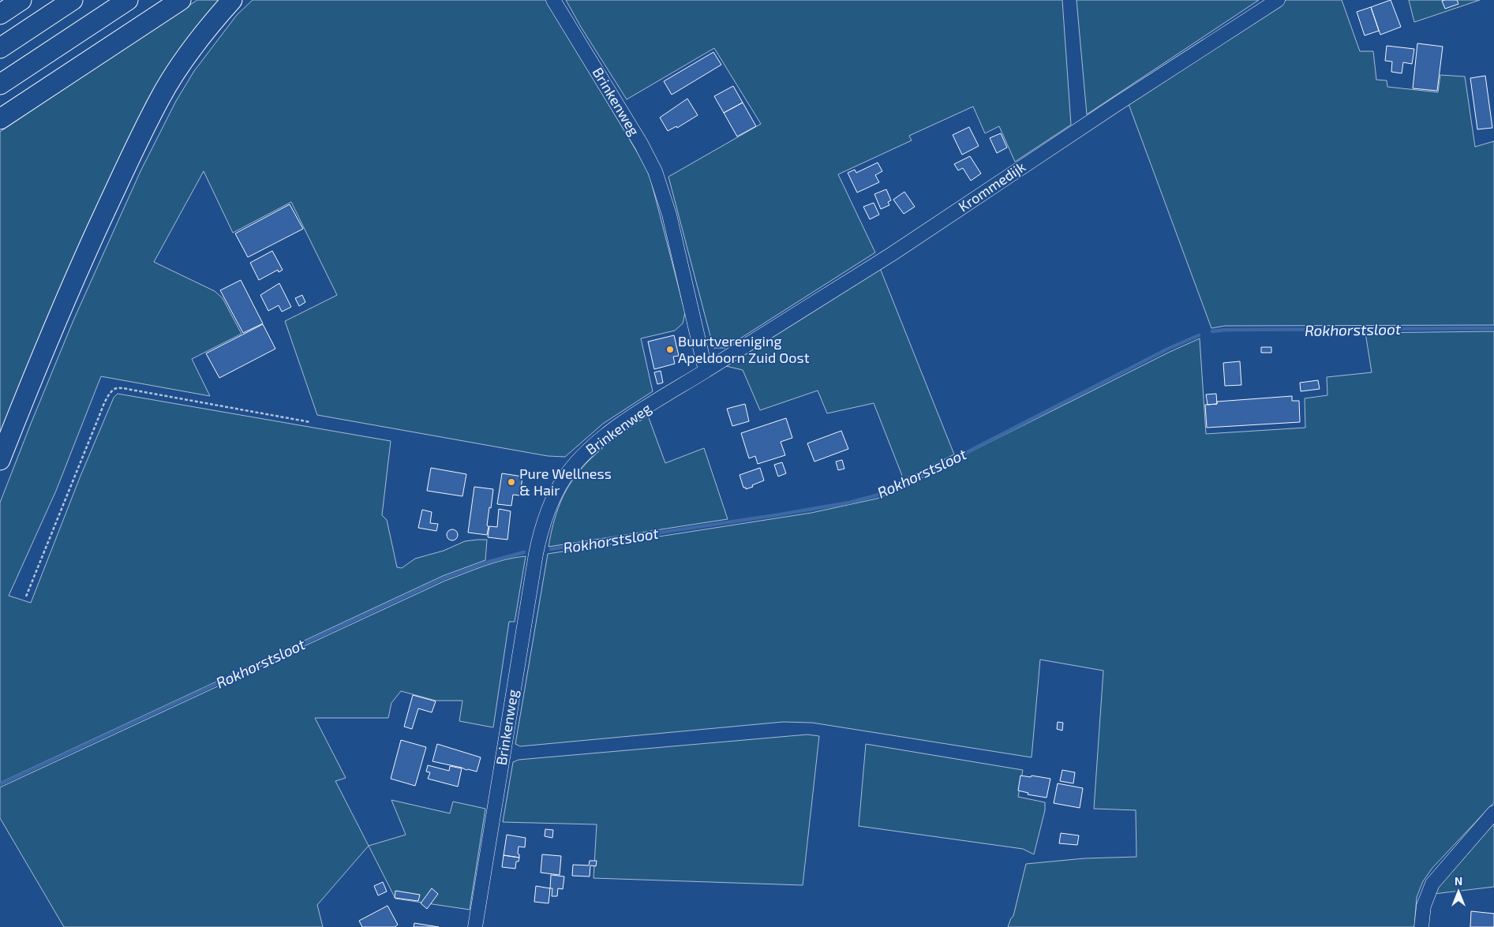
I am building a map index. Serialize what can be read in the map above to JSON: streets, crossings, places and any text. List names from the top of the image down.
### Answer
{
  "streets": {
    "street": ["Brinkenweg", "Krommedijk"]
  },
  "crossings": [
    ["Brinkenweg", "Krommedijk"]
  ],
  "water": ["Rokhorstsloot"],
  "places": ["Buurtvereniging Apeldoorn Zuid Oost", "Pure Wellness & Hair"],
  "north": "top"
}
